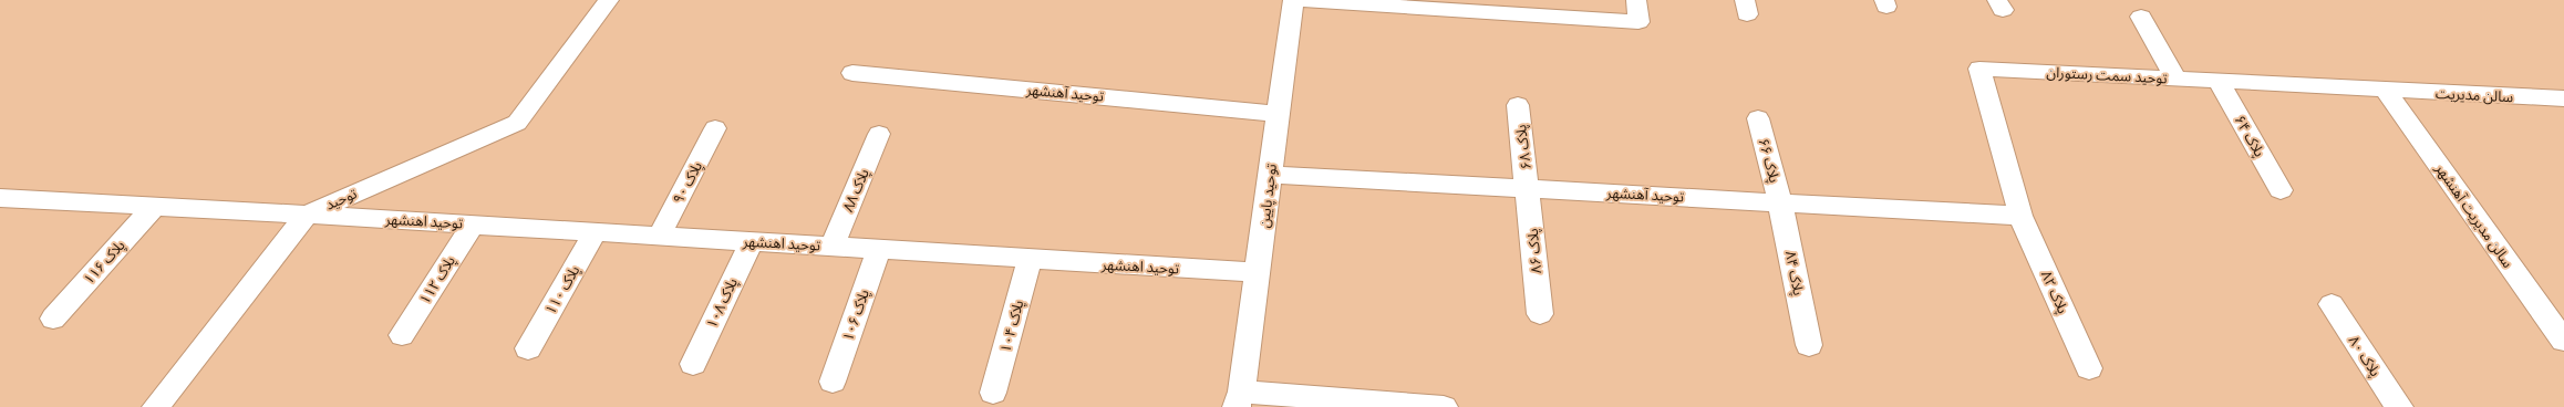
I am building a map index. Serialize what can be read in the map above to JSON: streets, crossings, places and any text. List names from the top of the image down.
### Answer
{
  "streets": {
    "street": [
      "توحید سمت رستوران",
      "توحید آهنشهر",
      "سالن مدیریت",
      "پلاک ۶۴",
      "پلاک ۶۸",
      "پلاک ۶۶",
      "پلاک ۹۰",
      "پلاک ۸۸",
      "توحید پایین",
      "توحید",
      "سالن مدیریت آهنشهر",
      "توحید اهنشهر",
      "پلاک ۸۶",
      "پلاک ۱۱۶",
      "پلاک ۸۴",
      "پلاک ۱۱۲",
      "پلاک ۱۱۰",
      "پلاک ۸۲",
      "پلاک ۱۰۸",
      "پلاک ۱۰۶",
      "پلاک ۱۰۴",
      "پلاک ۸۰"
    ]
  },
  "crossings": [
    ["توحید سمت رستوران", "توحید آهنشهر"],
    ["توحید سمت رستوران", "سالن مدیریت"],
    ["توحید سمت رستوران", "پلاک ۶۴"],
    ["توحید سمت رستوران", "سالن مدیریت آهنشهر"],
    ["توحید سمت رستوران", "پلاک ۸۲"],
    ["توحید آهنشهر", "پلاک ۶۸"],
    ["توحید آهنشهر", "پلاک ۶۶"],
    ["توحید آهنشهر", "توحید پایین"],
    ["توحید آهنشهر", "پلاک ۸۶"],
    ["توحید آهنشهر", "پلاک ۸۴"],
    ["توحید آهنشهر", "پلاک ۸۲"],
    ["سالن مدیریت", "سالن مدیریت آهنشهر"],
    ["پلاک ۶۸", "پلاک ۸۶"],
    ["پلاک ۶۶", "پلاک ۸۴"],
    ["پلاک ۹۰", "توحید اهنشهر"],
    ["پلاک ۸۸", "توحید اهنشهر"],
    ["توحید پایین", "توحید اهنشهر"],
    ["توحید", "توحید اهنشهر"],
    ["توحید", "پلاک ۱۱۶"],
    ["توحید اهنشهر", "پلاک ۱۱۲"],
    ["توحید اهنشهر", "پلاک ۱۱۰"],
    ["توحید اهنشهر", "پلاک ۱۰۸"],
    ["توحید اهنشهر", "پلاک ۱۰۶"],
    ["توحید اهنشهر", "پلاک ۱۰۴"]
  ]
}
